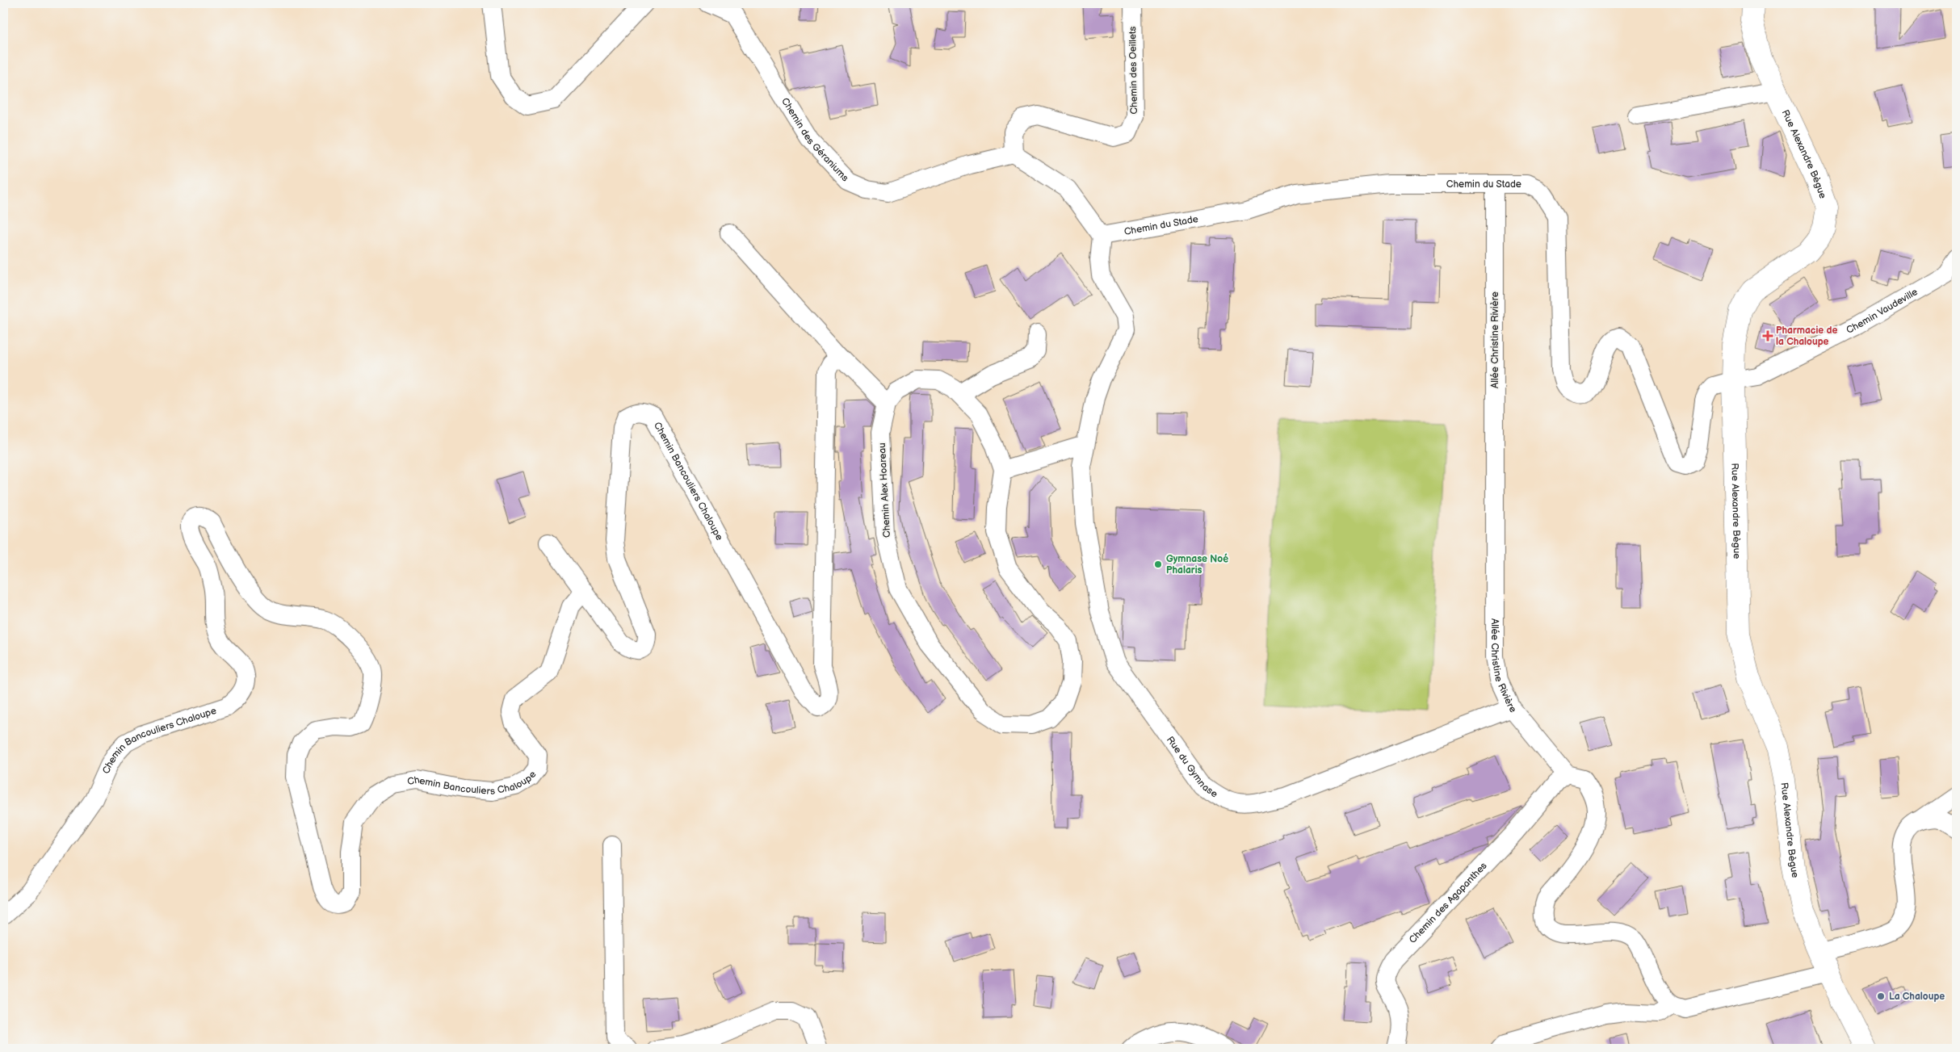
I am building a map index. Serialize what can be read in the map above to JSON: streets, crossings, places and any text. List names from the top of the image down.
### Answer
{
  "streets": {
    "main road": ["Rue Alexandre Bègue"],
    "street": [
      "Chemin des Oeillets",
      "Chemin des Géraniums",
      "Chemin du Stade",
      "Chemin Vaudeville",
      "Allée Christine Rivière",
      "Chemin Bancouliers Chaloupe",
      "Chemin Alex Hoareau",
      "Rue du Gymnase",
      "Chemin des Agapanthes"
    ]
  },
  "crossings": [
    ["Chemin des Oeillets", "Chemin des Géraniums"],
    ["Rue Alexandre Bègue", "Chemin du Stade"],
    ["Rue Alexandre Bègue", "Chemin Vaudeville"],
    ["Chemin du Stade", "Chemin Vaudeville"],
    ["Chemin du Stade", "Allée Christine Rivière"],
    ["Allée Christine Rivière", "Rue du Gymnase"],
    ["Allée Christine Rivière", "Chemin des Agapanthes"]
  ],
  "places": {
    "health": ["Pharmacie de la Chaloupe"],
    "other": ["Gymnase Noé Phalaris", "La Chaloupe"]
  }
}
